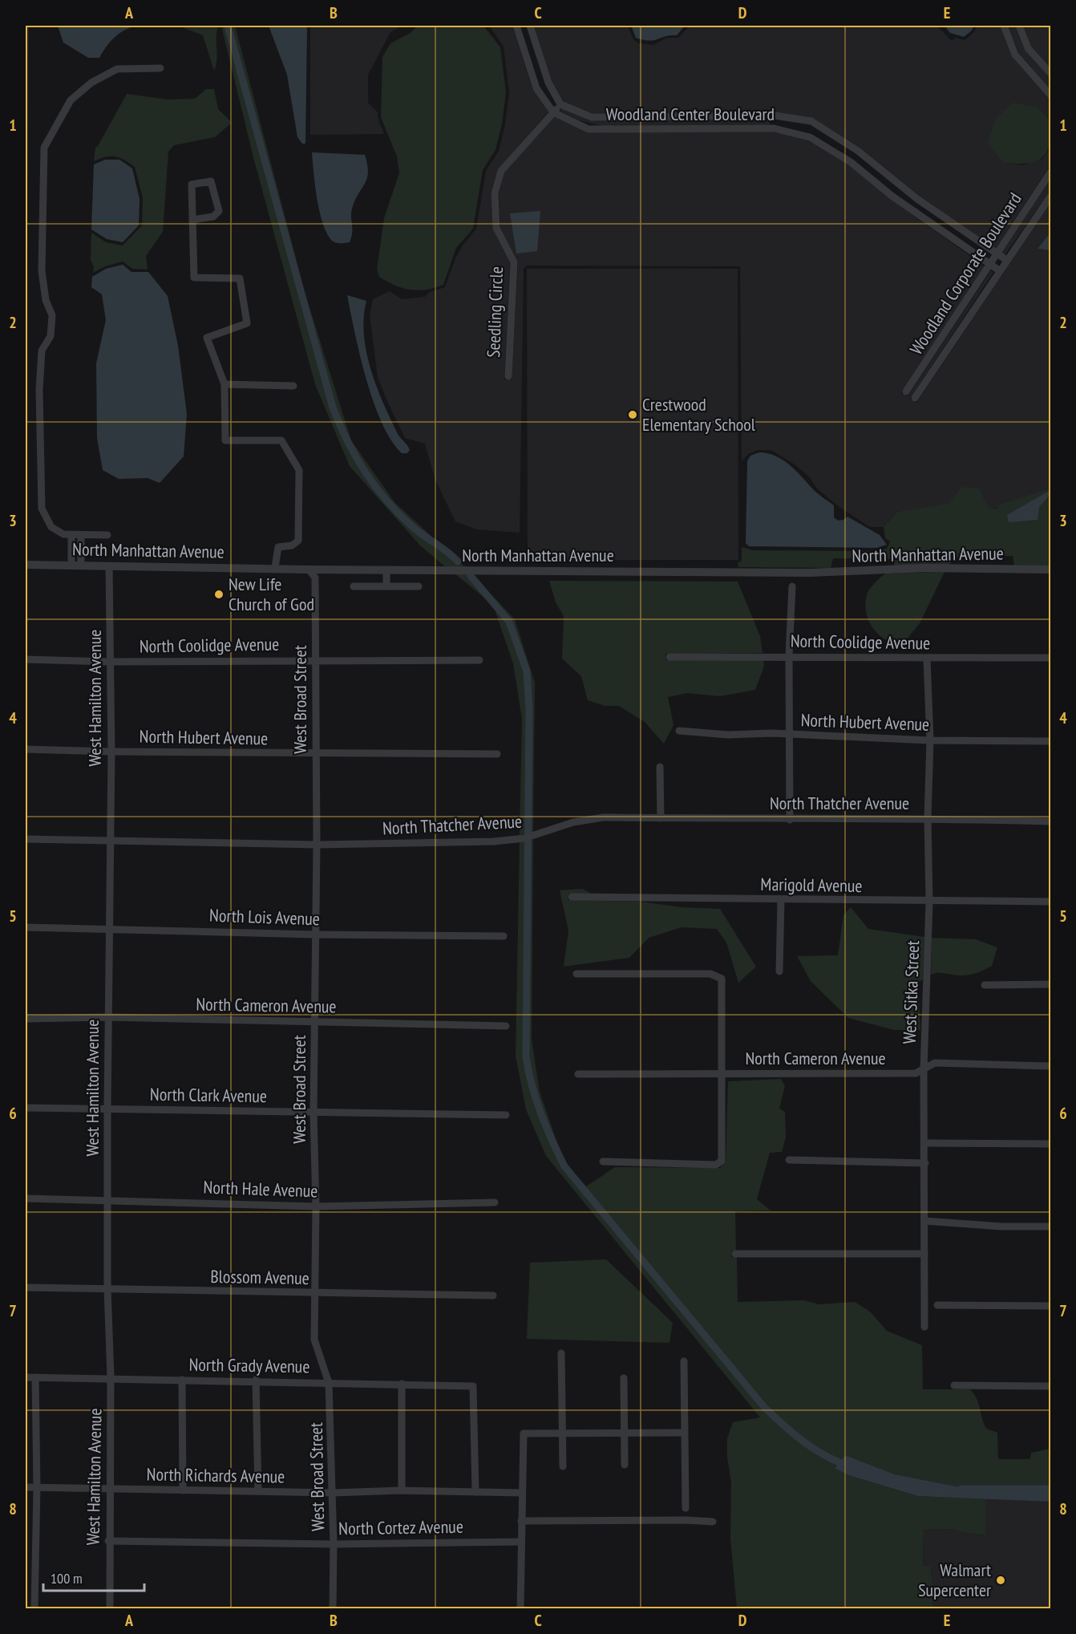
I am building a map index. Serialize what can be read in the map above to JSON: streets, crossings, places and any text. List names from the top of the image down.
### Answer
{
  "streets": {
    "street": [
      "Woodland Center Boulevard",
      "Woodland Corporate Boulevard",
      "Seedling Circle",
      "North Manhattan Avenue",
      "North Coolidge Avenue",
      "West Hamilton Avenue",
      "West Broad Street",
      "North Hubert Avenue",
      "North Thatcher Avenue",
      "Marigold Avenue",
      "North Lois Avenue",
      "West Sitka Street",
      "North Cameron Avenue",
      "North Clark Avenue",
      "North Hale Avenue",
      "Blossom Avenue",
      "North Grady Avenue",
      "North Richards Avenue",
      "North Cortez Avenue"
    ]
  },
  "crossings": [
    ["Woodland Center Boulevard", "Woodland Corporate Boulevard"],
    ["Woodland Center Boulevard", "Seedling Circle"],
    ["North Manhattan Avenue", "West Hamilton Avenue"],
    ["North Manhattan Avenue", "West Broad Street"],
    ["North Coolidge Avenue", "West Hamilton Avenue"],
    ["North Coolidge Avenue", "West Broad Street"],
    ["North Coolidge Avenue", "West Sitka Street"],
    ["West Hamilton Avenue", "North Hubert Avenue"],
    ["West Hamilton Avenue", "North Thatcher Avenue"],
    ["West Hamilton Avenue", "North Lois Avenue"],
    ["West Hamilton Avenue", "North Cameron Avenue"],
    ["West Hamilton Avenue", "North Clark Avenue"],
    ["West Hamilton Avenue", "North Hale Avenue"],
    ["West Hamilton Avenue", "Blossom Avenue"],
    ["West Hamilton Avenue", "North Grady Avenue"],
    ["West Hamilton Avenue", "North Richards Avenue"],
    ["West Hamilton Avenue", "North Cortez Avenue"],
    ["West Broad Street", "North Hubert Avenue"],
    ["West Broad Street", "North Thatcher Avenue"],
    ["West Broad Street", "North Lois Avenue"],
    ["West Broad Street", "North Cameron Avenue"],
    ["West Broad Street", "North Clark Avenue"],
    ["West Broad Street", "North Hale Avenue"],
    ["West Broad Street", "Blossom Avenue"],
    ["West Broad Street", "North Grady Avenue"],
    ["West Broad Street", "North Richards Avenue"],
    ["West Broad Street", "North Cortez Avenue"],
    ["North Hubert Avenue", "West Sitka Street"],
    ["North Thatcher Avenue", "West Sitka Street"],
    ["Marigold Avenue", "West Sitka Street"],
    ["West Sitka Street", "North Cameron Avenue"],
    ["North Grady Avenue", "North Richards Avenue"]
  ],
  "places": ["Crestwood Elementary School", "New Life Church of God", "Walmart Supercenter"],
  "scale_bar": "100 m",
  "grid": {
    "columns": [
      "A",
      "B",
      "C",
      "D",
      "E"
    ],
    "rows": [
      "1",
      "2",
      "3",
      "4",
      "5",
      "6",
      "7",
      "8"
    ]
  }
}
